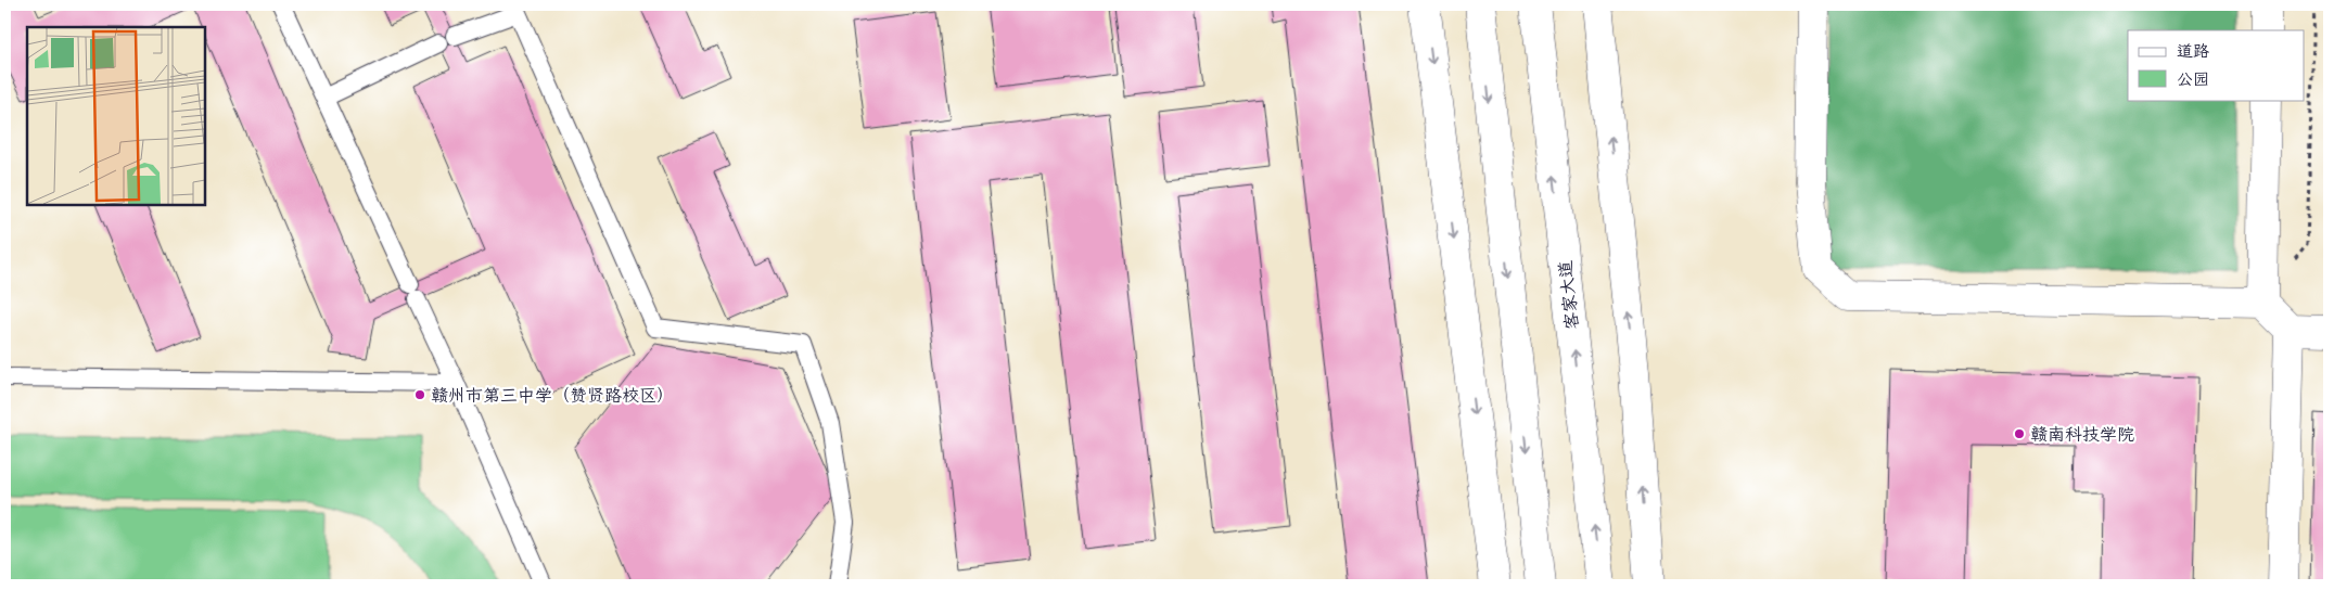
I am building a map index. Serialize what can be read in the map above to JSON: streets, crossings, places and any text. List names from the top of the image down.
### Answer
{
  "streets": {
    "street": ["客家大道"]
  },
  "places": ["赣州市第三中学（赞贤路校区）", "赣南科技学院"],
  "legend": ["道路", "公园"]
}
